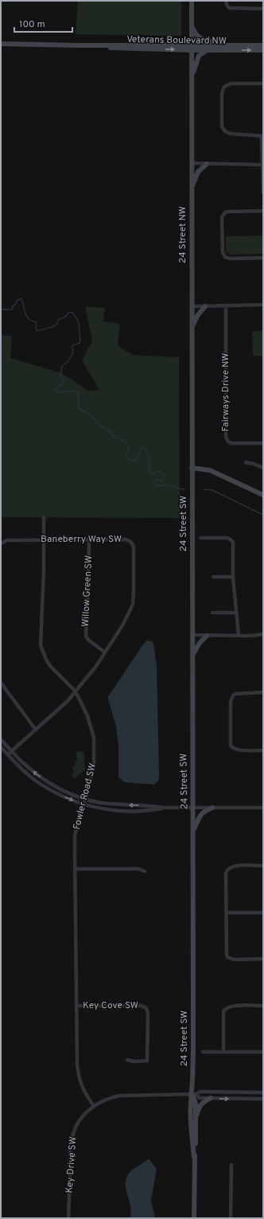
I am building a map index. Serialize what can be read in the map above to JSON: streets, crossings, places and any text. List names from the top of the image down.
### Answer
{
  "streets": {
    "street": [
      "Veterans Boulevard NW",
      "24 Street NW",
      "Fairways Drive NW",
      "24 Street SW",
      "Baneberry Way SW",
      "Willow Green SW",
      "Fowler Road SW",
      "Key Cove SW",
      "Key Drive SW"
    ]
  },
  "crossings": [
    ["Veterans Boulevard NW", "24 Street NW"],
    ["24 Street NW", "24 Street SW"],
    ["24 Street SW", "Key Drive SW"],
    ["Baneberry Way SW", "Willow Green SW"],
    ["Baneberry Way SW", "Fowler Road SW"],
    ["Fowler Road SW", "Key Cove SW"],
    ["Fowler Road SW", "Key Drive SW"]
  ],
  "scale_bar": "100 m"
}
